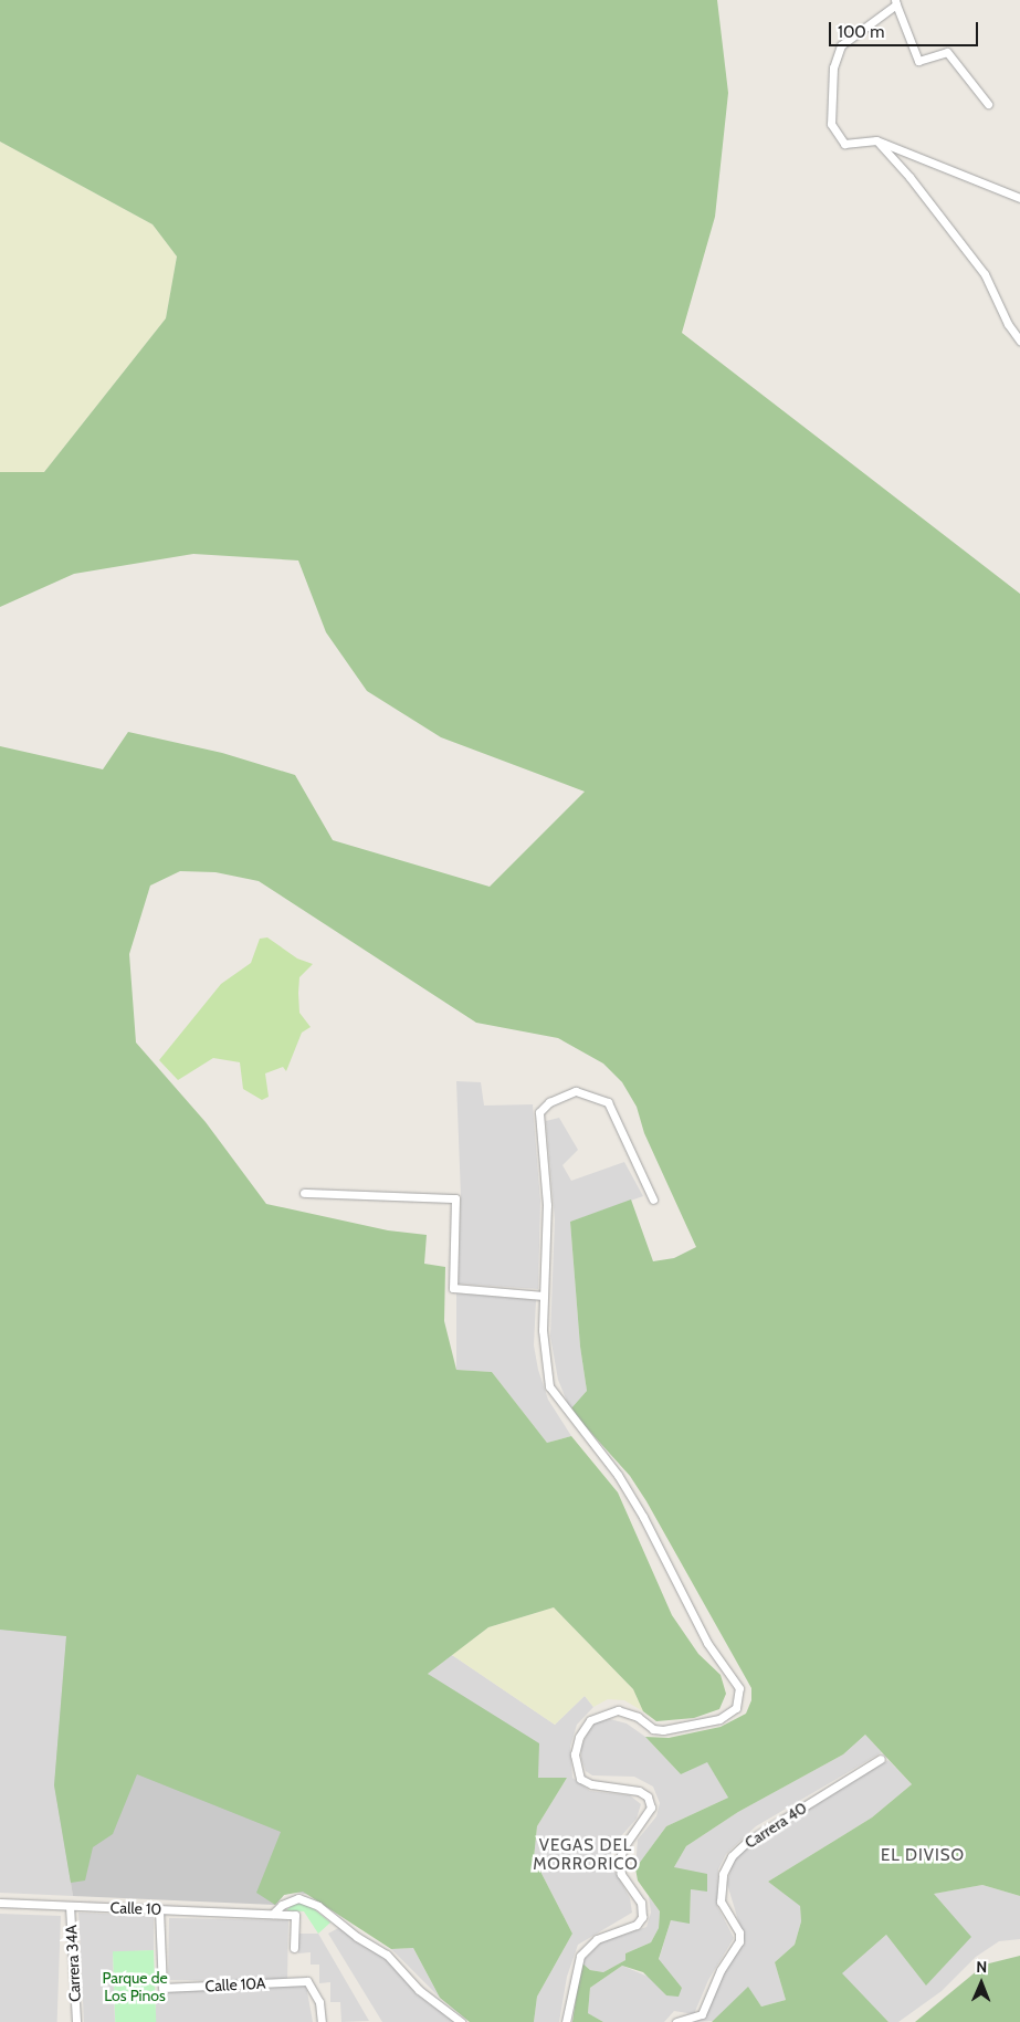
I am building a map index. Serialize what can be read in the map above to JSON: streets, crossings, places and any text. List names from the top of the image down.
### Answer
{
  "streets": {
    "street": [
      "Carrera 40",
      "Calle 10",
      "Carrera 34A",
      "Calle 10A"
    ]
  },
  "crossings": [
    ["Calle 10", "Carrera 34A"],
    ["Calle 10", "Calle 10A"]
  ],
  "districts": ["VEGAS DEL MORRORICO", "EL DIVISO"],
  "parks": ["Parque de Los Pinos"],
  "scale_bar": "100 m",
  "north": "top"
}
